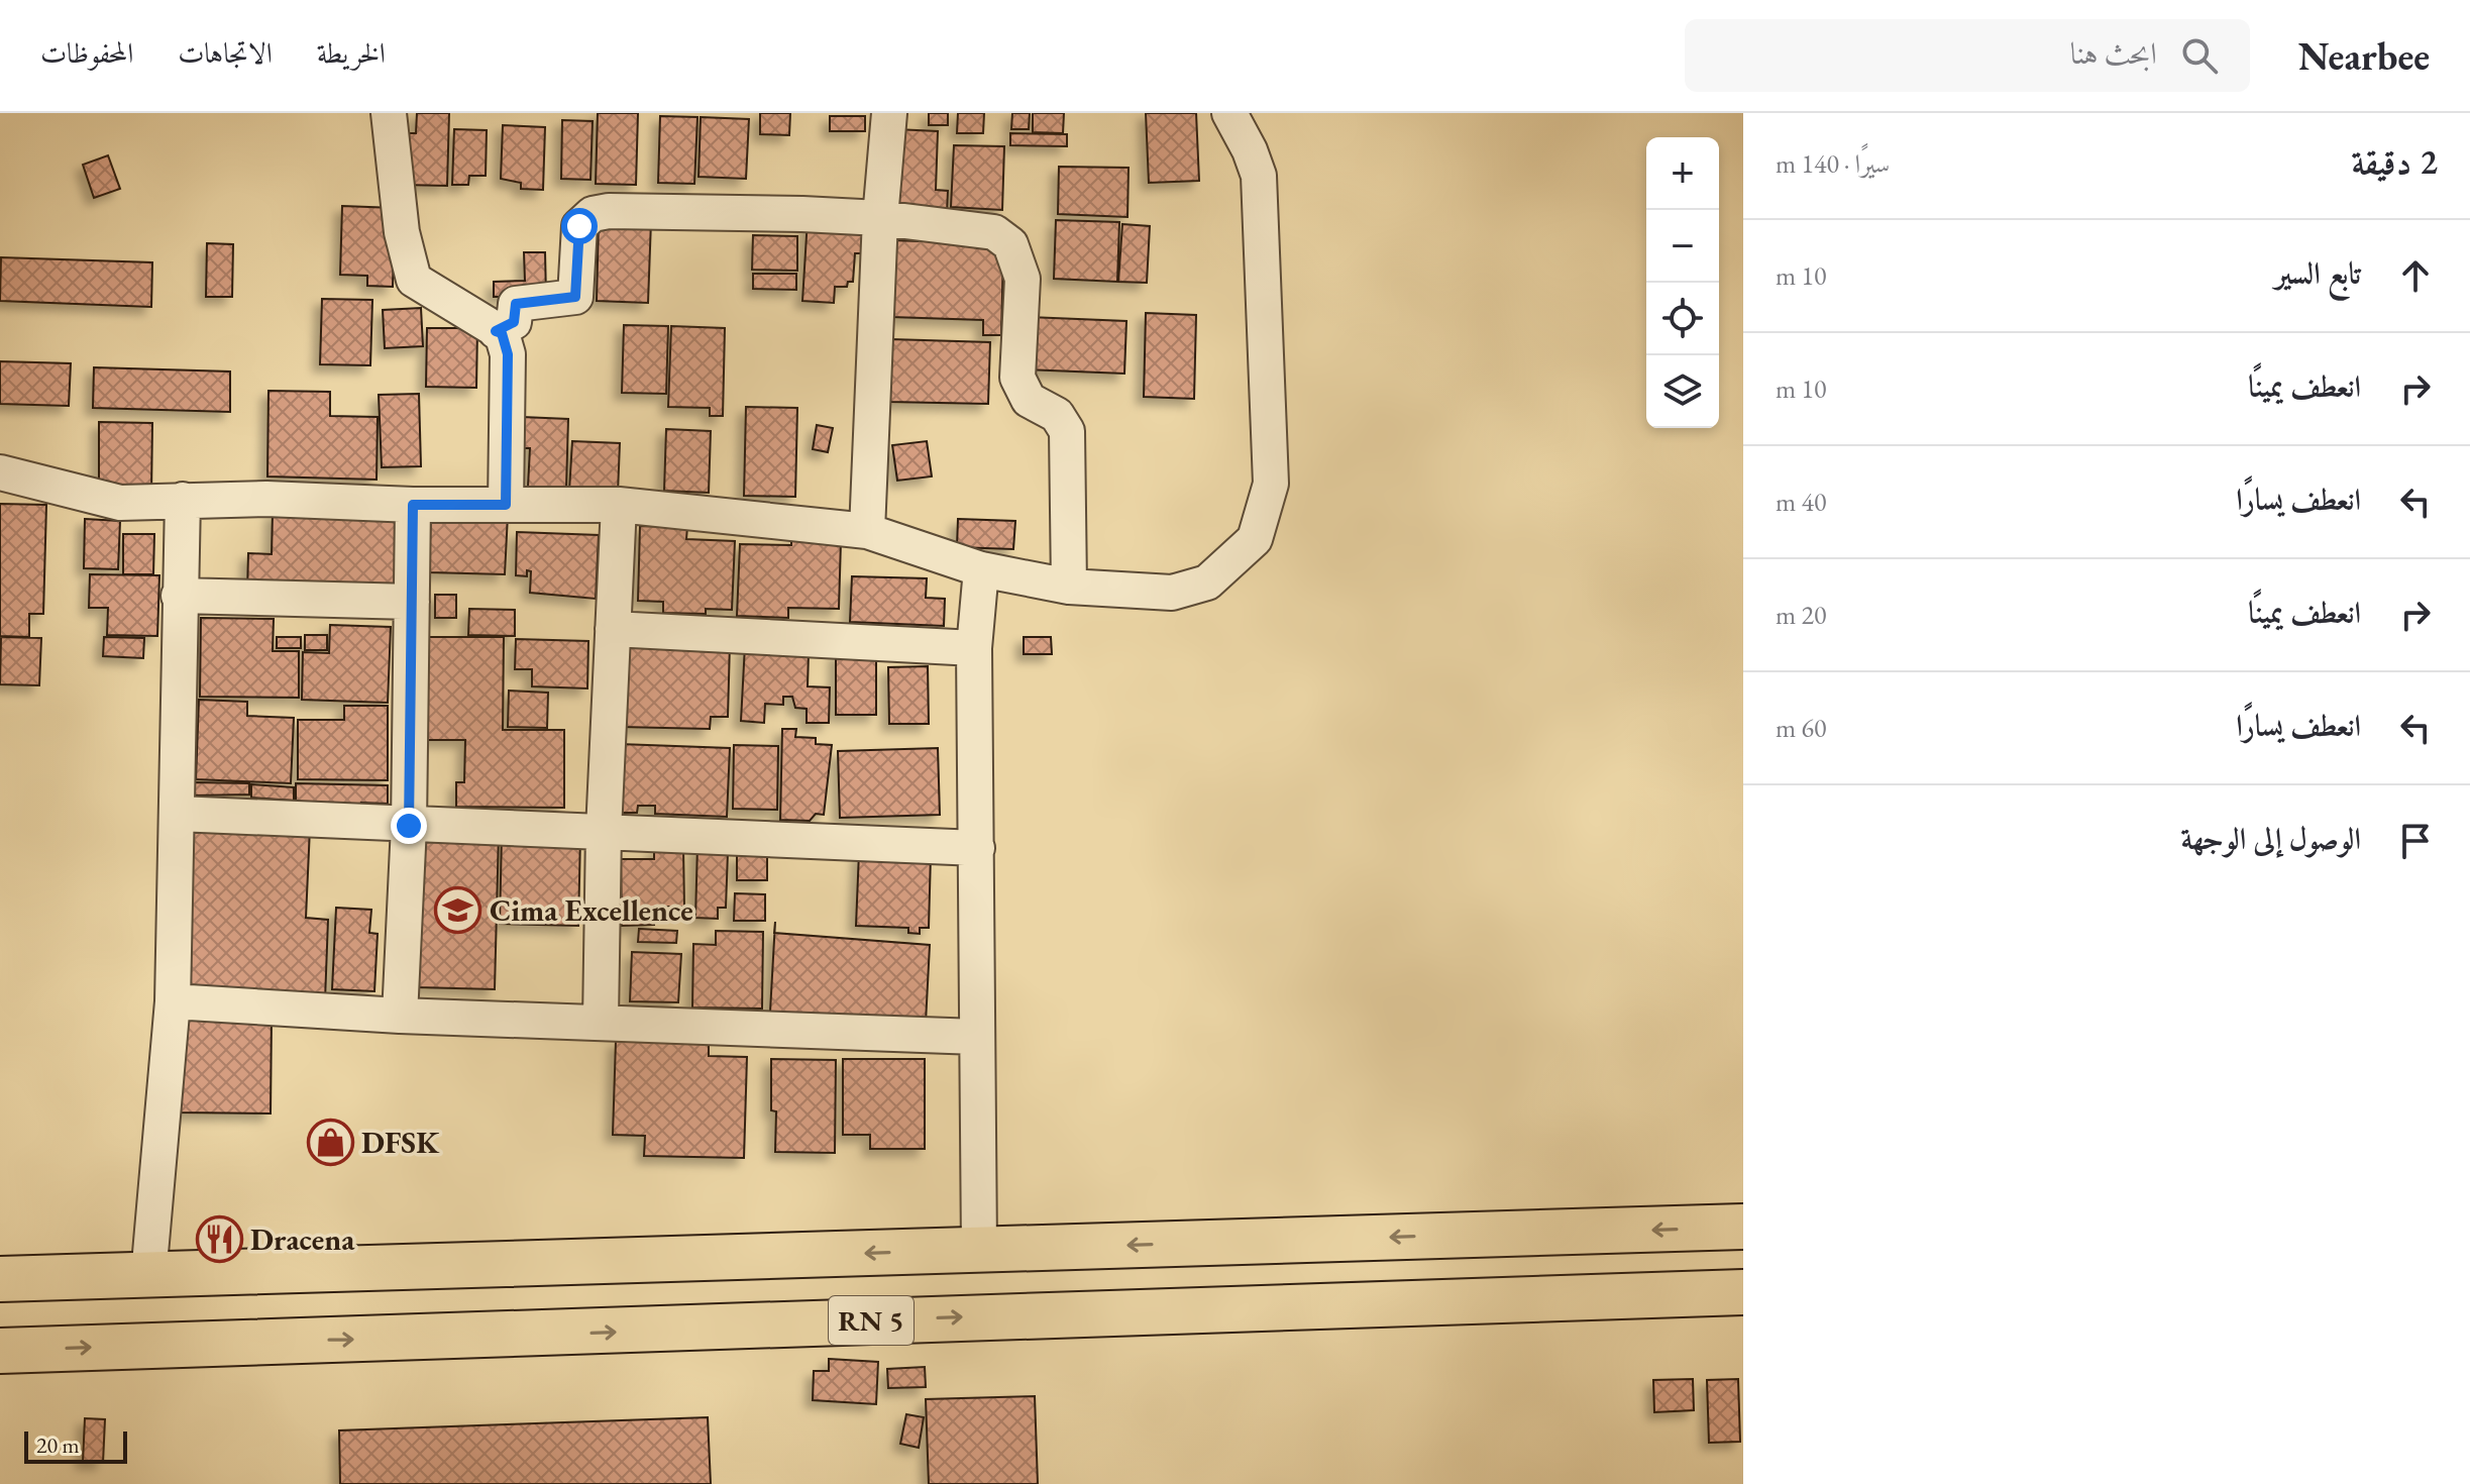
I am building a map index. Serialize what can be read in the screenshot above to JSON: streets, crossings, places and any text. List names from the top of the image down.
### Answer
{
  "streets": {
    "highway": ["RN 5"]
  },
  "places": {
    "school or university": ["Cima Excellence"],
    "shop": ["DFSK"],
    "restaurant": ["Dracena"]
  },
  "scale_bar": "20 m",
  "page": {
    "header": "Nearbee",
    "search": "ابحث هنا",
    "nav": ["الخريطة", "الاتجاهات", "المحفوظات"],
    "heading": ["2 دقيقة", "سيرًا · 140 m"],
    "map_buttons": ["+", "−"],
    "list": [
      ["تابع السير", "10 m"],
      ["انعطف يمينًا", "10 m"],
      ["انعطف يسارًا", "40 m"],
      ["انعطف يمينًا", "20 m"],
      ["انعطف يسارًا", "60 m"],
      "الوصول إلى الوجهة"
    ],
    "scale": "20 m"
  }
}
